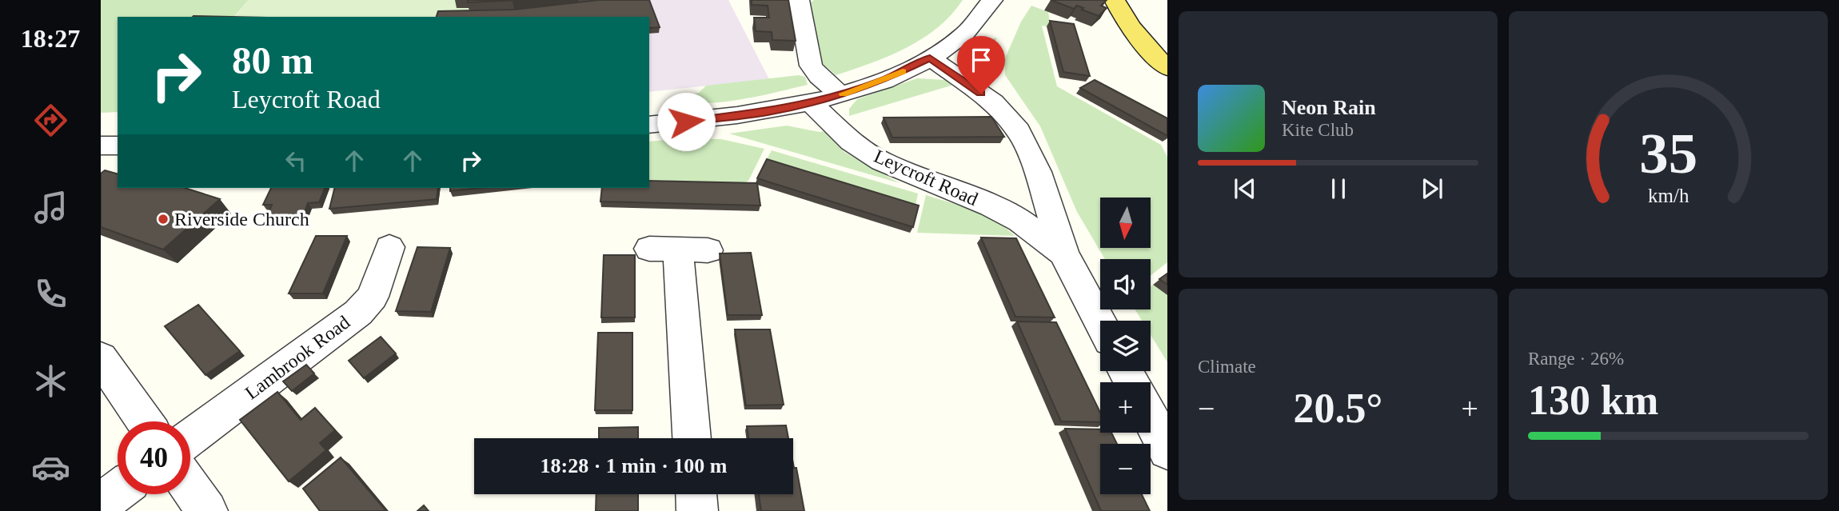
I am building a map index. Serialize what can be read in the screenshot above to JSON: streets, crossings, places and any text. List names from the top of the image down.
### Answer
{
  "streets": {
    "street": ["Leycroft Road", "Lambrook Road"]
  },
  "places": ["Riverside Church"],
  "north": "bottom",
  "page": {
    "tabs": "18:27",
    "turn": ["80 m", "Leycroft Road"],
    "song": ["Neon Rain", "Kite Club"],
    "map_buttons": ["+", "−"],
    "tile": [
      "Climate",
      ["Range · 26%", "130 km"]
    ],
    "heat": ["−", "20.5°", "+"],
    "limit": "40",
    "trip": "18:28 · 1 min · 100 m",
    "gauge": ["35", "km/h"]
  }
}
